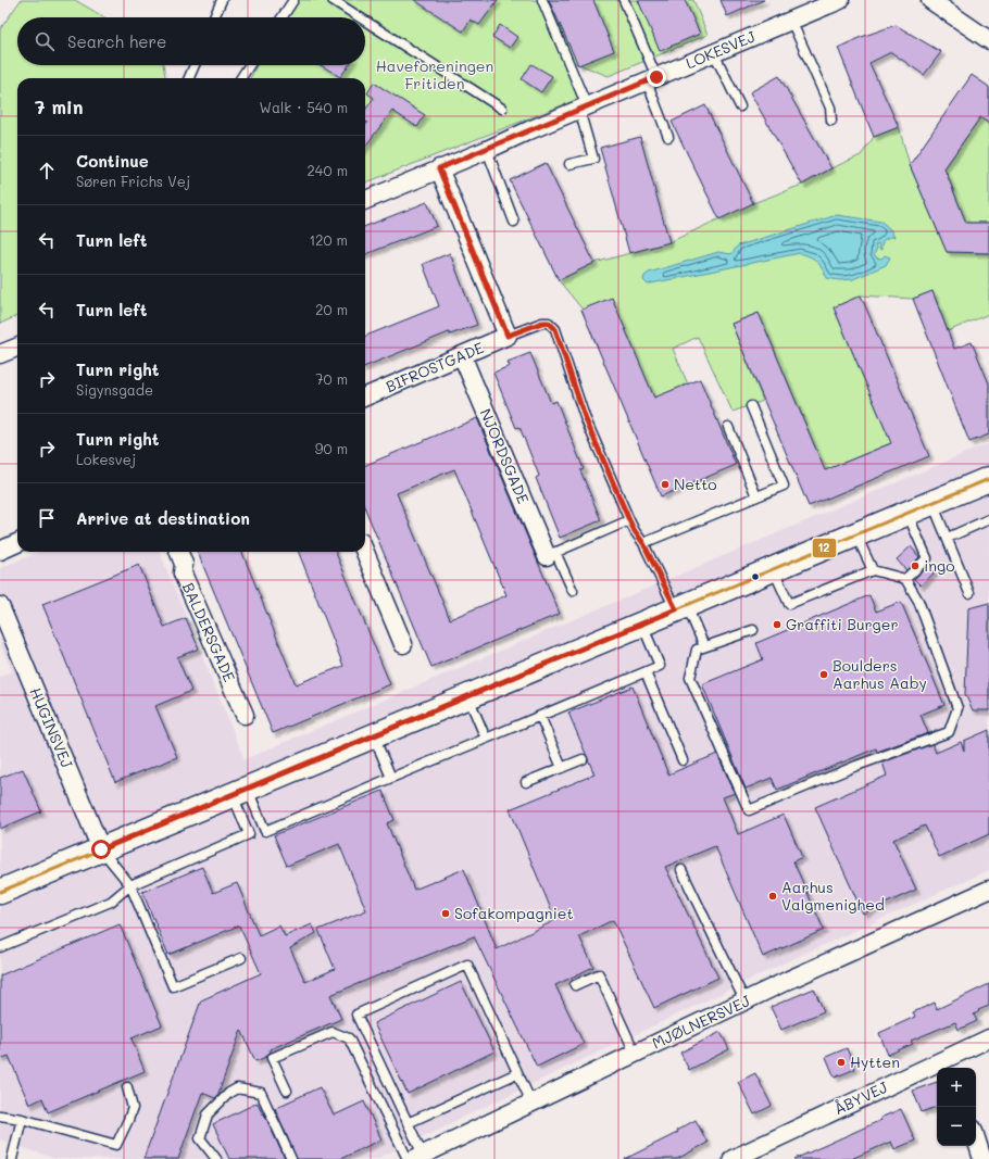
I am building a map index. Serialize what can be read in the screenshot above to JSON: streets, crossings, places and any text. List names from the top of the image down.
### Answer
{
  "streets": {
    "street": [
      "LOKESVEJ",
      "BIFROSTGADE",
      "NJORDSGADE",
      "BALDERSGADE",
      "HUGINSVEJ",
      "MJØLNERSVEJ",
      "ÅBYVEJ"
    ]
  },
  "crossings": [
    ["BIFROSTGADE", "NJORDSGADE"]
  ],
  "parks": ["Haveforeningen Fritiden"],
  "places": [
    "Netto",
    "ingo",
    "Graffiti Burger",
    "Boulders Aarhus Aaby",
    "Aarhus Valgmenighed",
    "Sofakompagniet",
    "Hytten"
  ],
  "lines": ["transit line 12"],
  "page": {
    "search": "Search here",
    "heading": ["7 min", "Walk · 540 m"],
    "list": [
      ["Continue", "Søren Frichs Vej", "240 m"],
      ["Turn left", "120 m"],
      ["Turn left", "20 m"],
      ["Turn right", "Sigynsgade", "70 m"],
      ["Turn right", "Lokesvej", "90 m"],
      "Arrive at destination"
    ],
    "map_buttons": ["+", "−"]
  }
}
